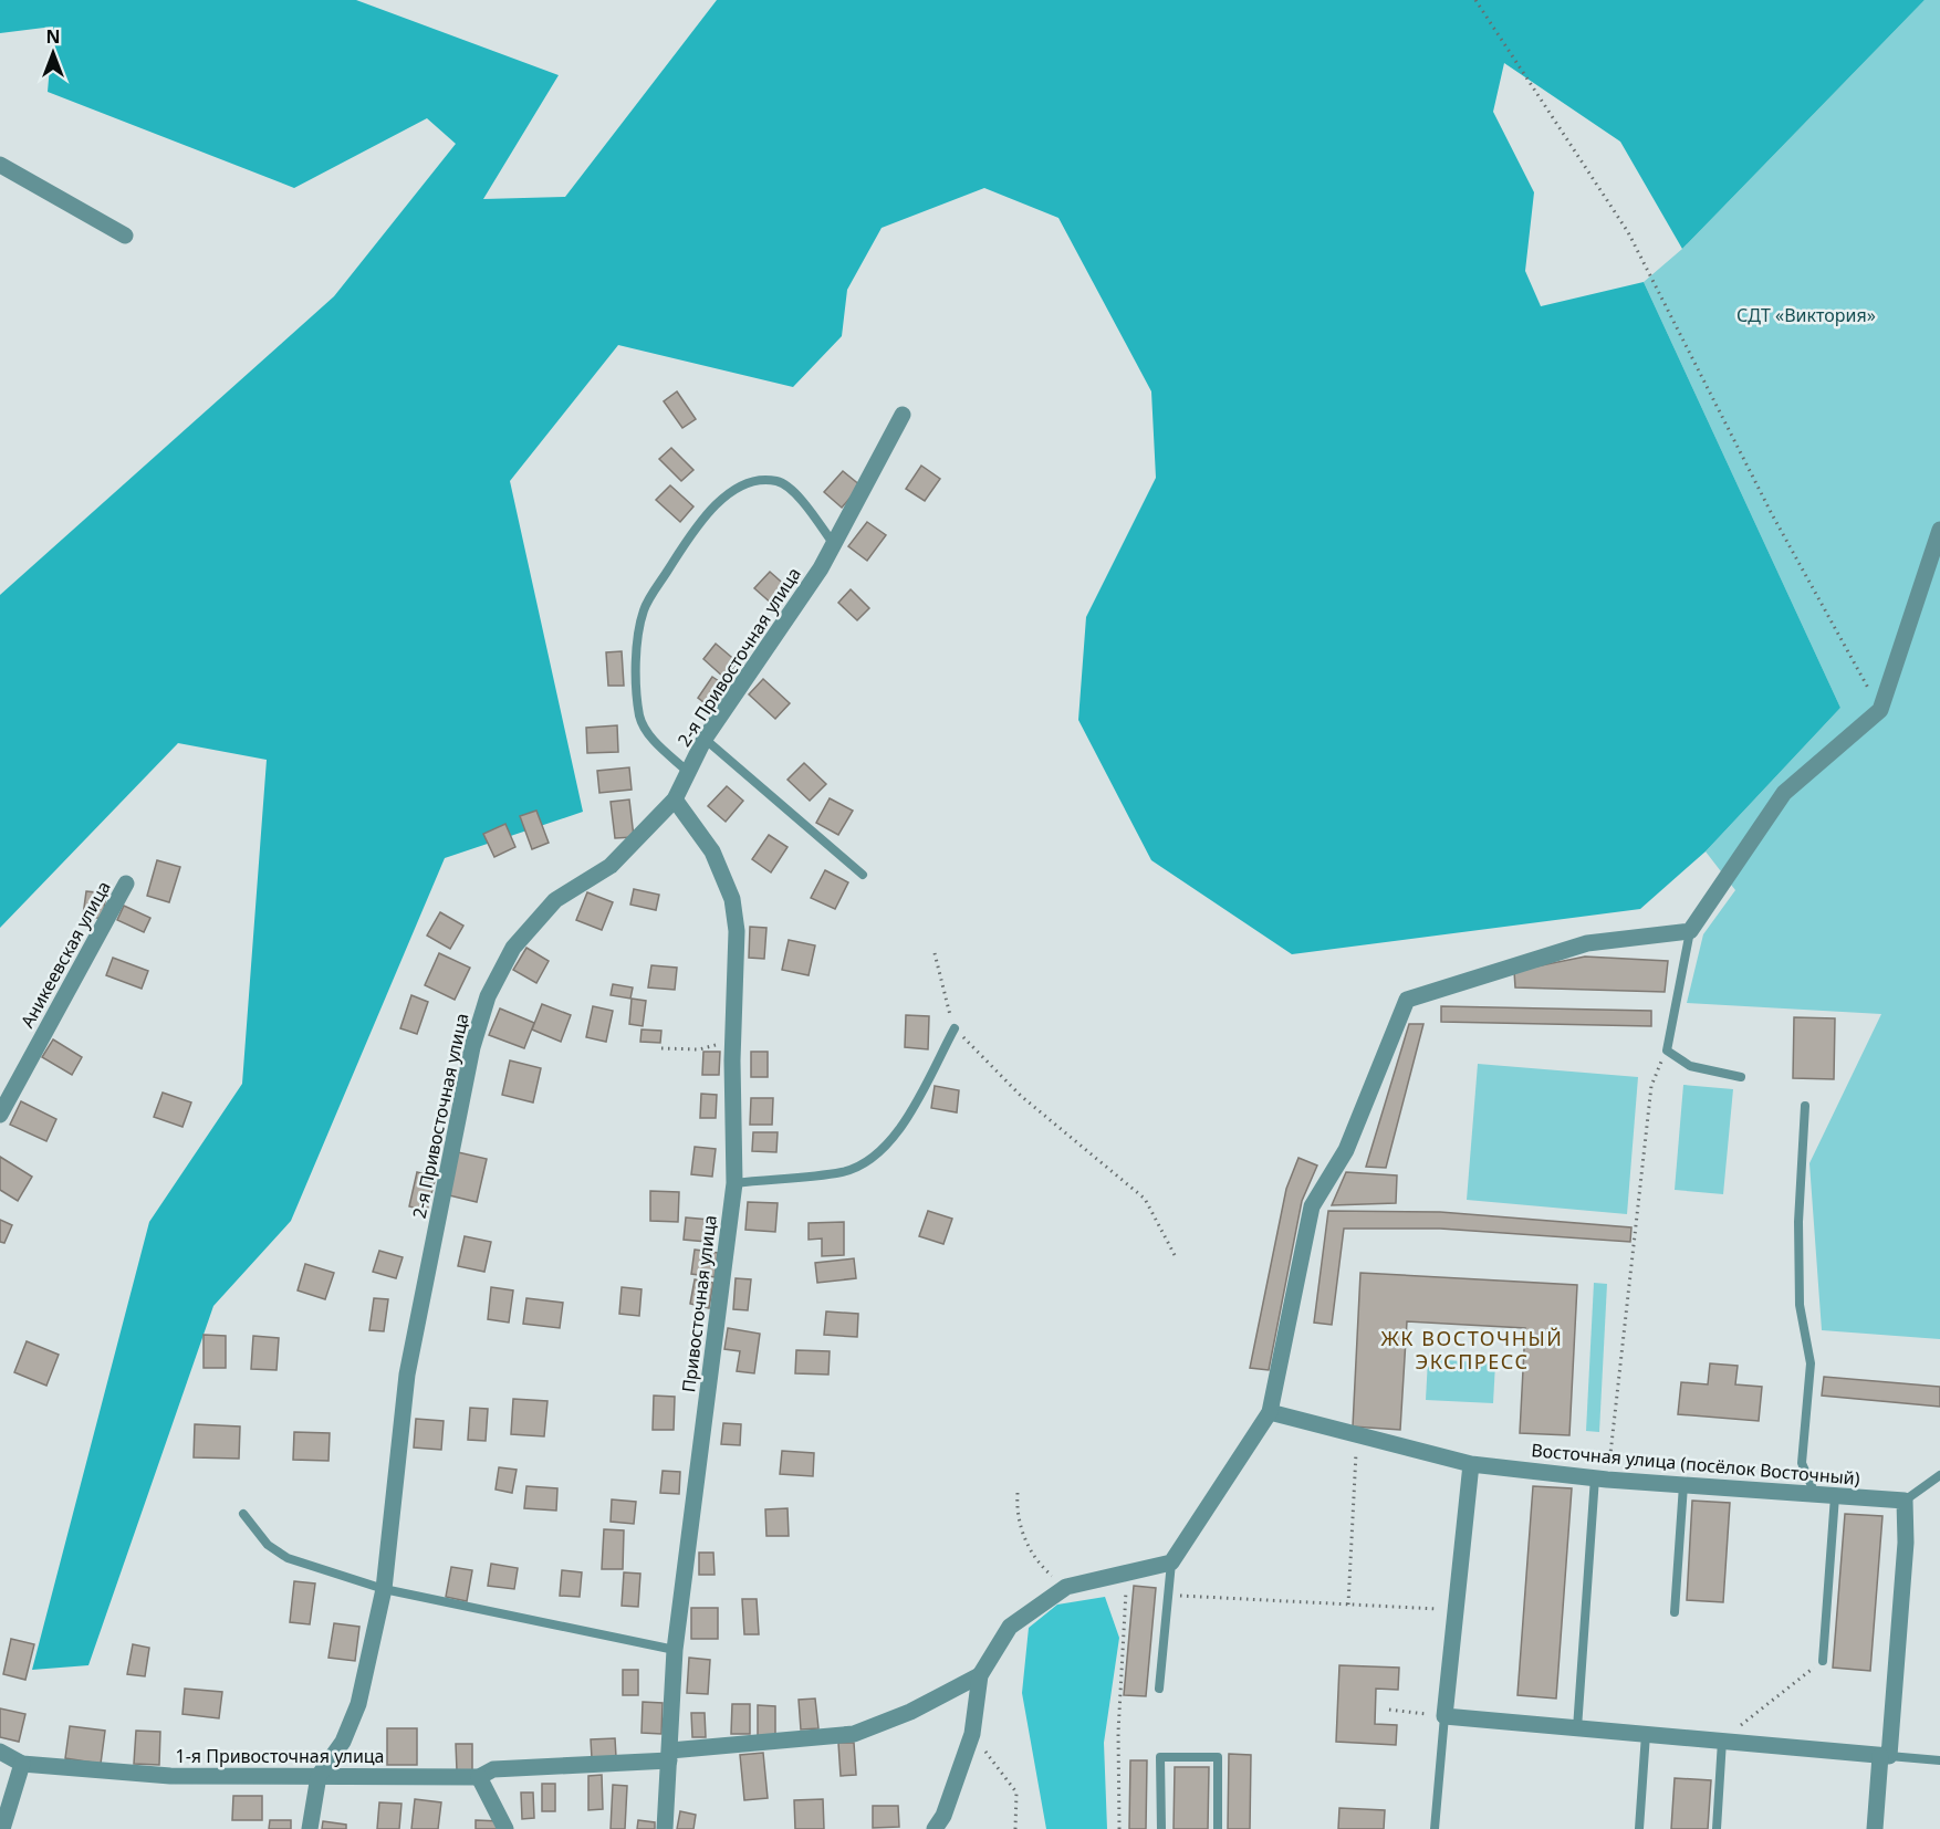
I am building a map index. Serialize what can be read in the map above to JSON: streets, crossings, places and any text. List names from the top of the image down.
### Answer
{
  "streets": {
    "street": [
      "2-я Привосточная улица",
      "Аникеевская улица",
      "Привосточная улица",
      "Восточная улица (посёлок Восточный)",
      "1-я Привосточная улица"
    ]
  },
  "crossings": [
    ["2-я Привосточная улица", "Привосточная улица"],
    ["2-я Привосточная улица", "1-я Привосточная улица"],
    ["Привосточная улица", "1-я Привосточная улица"]
  ],
  "districts": ["ЖК ВОСТОЧНЫЙ ЭКСПРЕСС"],
  "parks": ["СДТ «Виктория»"],
  "north": "top"
}
